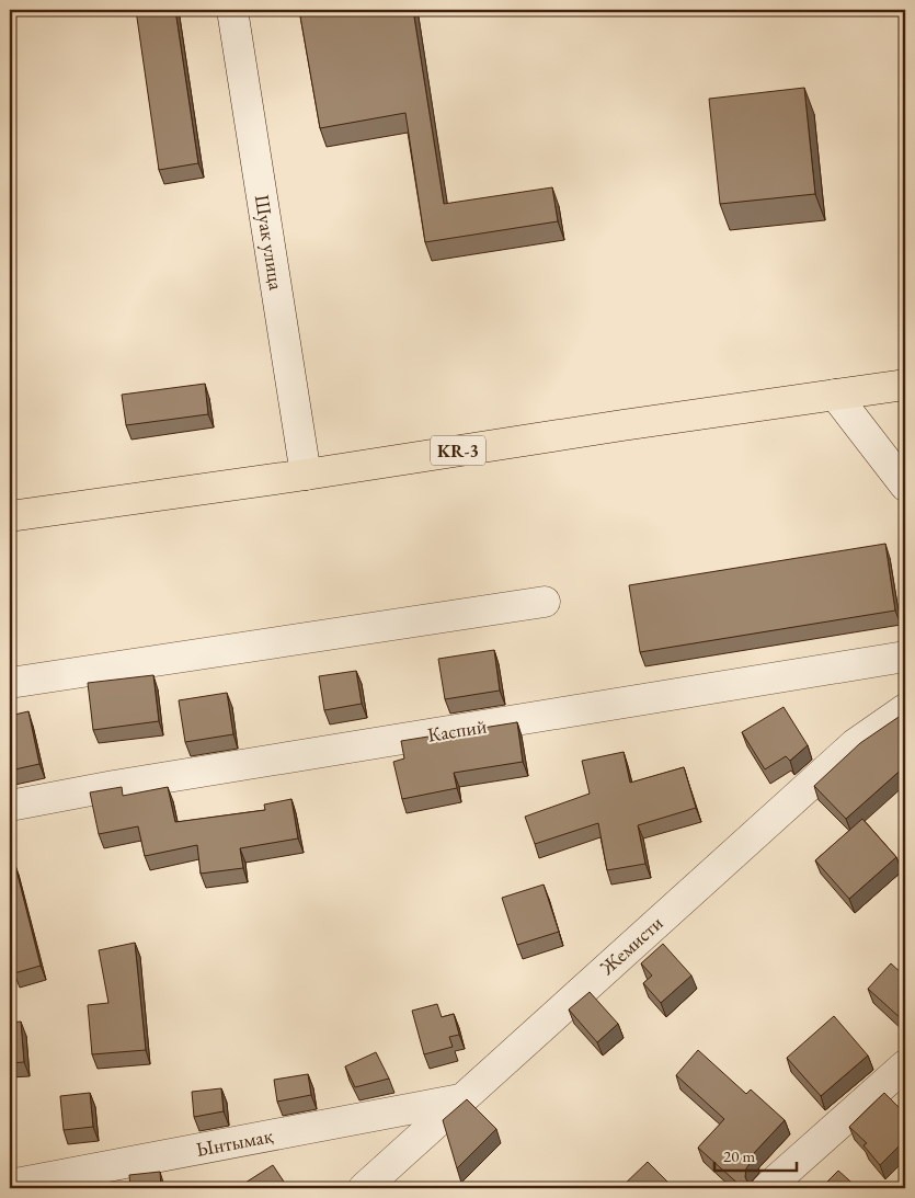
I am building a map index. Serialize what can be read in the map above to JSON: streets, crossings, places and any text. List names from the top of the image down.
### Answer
{
  "streets": {
    "main road": ["KR-3"],
    "street": [
      "Шуак улица",
      "Каспий",
      "Жемисти",
      "Ынтымақ"
    ]
  },
  "crossings": [
    ["Шуак улица", "KR-3"],
    ["Жемисти", "Ынтымақ"]
  ],
  "scale_bar": "20 m"
}
